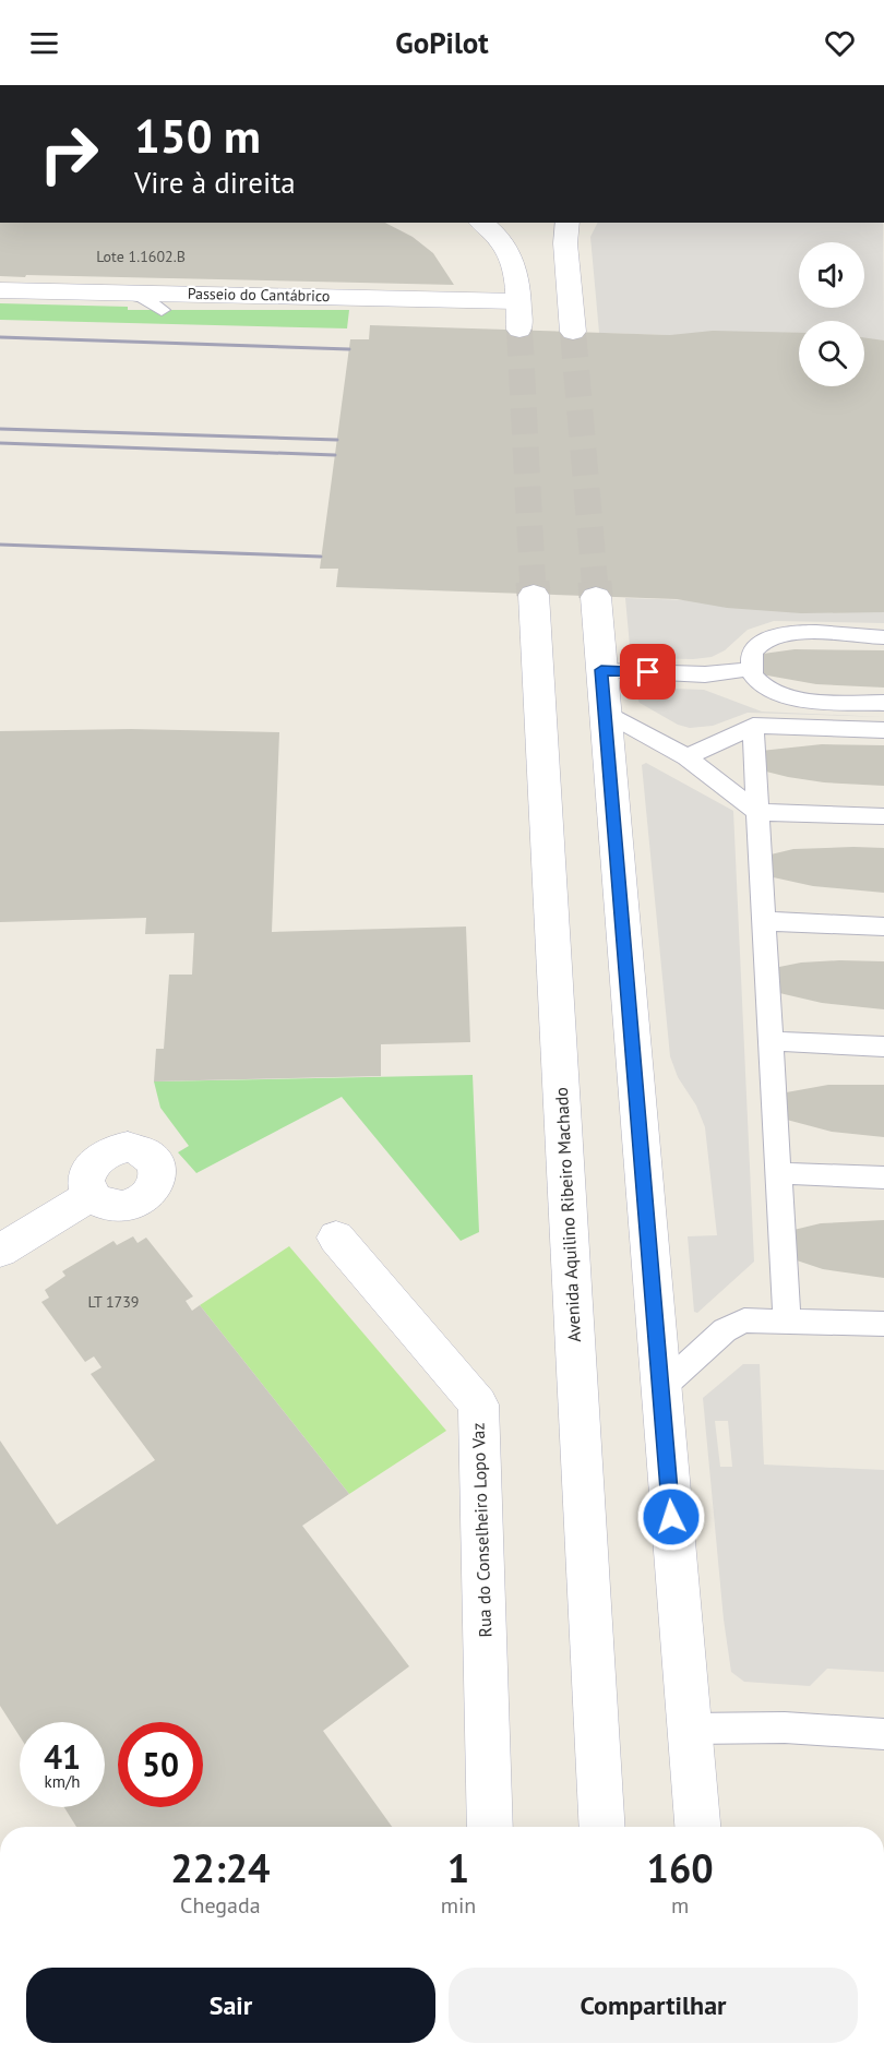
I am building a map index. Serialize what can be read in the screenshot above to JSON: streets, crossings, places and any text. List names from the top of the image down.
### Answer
{
  "streets": {
    "main road": ["Passeio do Cantábrico", "Avenida Aquilino Ribeiro Machado", "Rua do Conselheiro Lopo Vaz"]
  },
  "house_numbers": ["Lote 1.1602.B", "LT 1739"],
  "page": {
    "header": "GoPilot",
    "turn": ["150 m", "Vire à direita"],
    "speed": "41 km/h",
    "limit": "50",
    "eta": [
      "22:24",
      "Chegada",
      "1",
      "min",
      "160",
      "m"
    ],
    "buttons": ["Sair", "Compartilhar"]
  }
}
